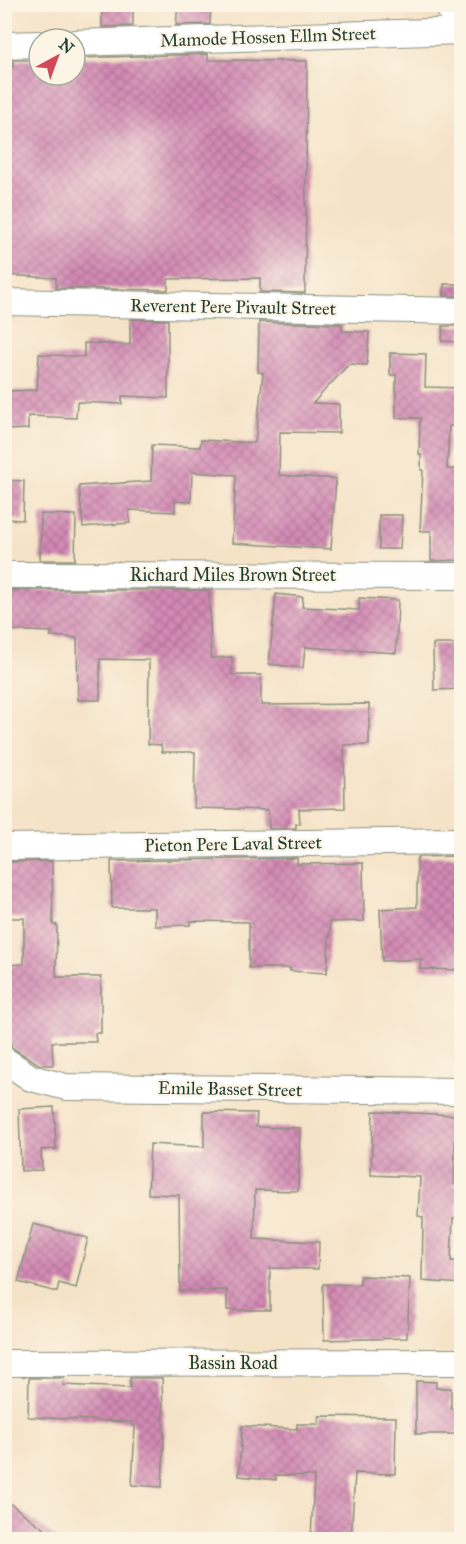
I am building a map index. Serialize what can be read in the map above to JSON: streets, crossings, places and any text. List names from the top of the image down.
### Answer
{
  "streets": {
    "street": [
      "Mamode Hossen Ellm Street",
      "Reverent Pere Pivault Street",
      "Richard Miles Brown Street",
      "Pieton Pere Laval Street",
      "Emile Basset Street",
      "Bassin Road"
    ]
  },
  "north": "top right"
}
